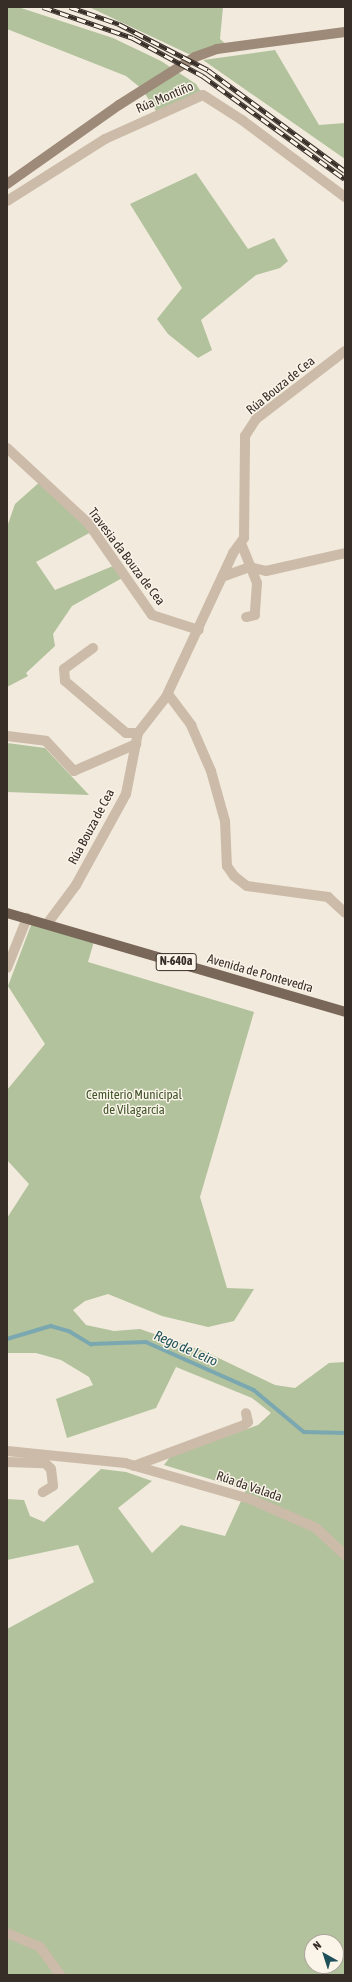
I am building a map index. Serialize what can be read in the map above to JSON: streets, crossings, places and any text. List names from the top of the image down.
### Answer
{
  "streets": {
    "main road": ["N-640a", "Avenida de Pontevedra"],
    "street": [
      "Rúa Montiño",
      "Rúa Bouza de Cea",
      "Travesia da Bouza de Cea",
      "Rúa da Valada"
    ]
  },
  "crossings": [
    ["Rúa Bouza de Cea", "Travesia da Bouza de Cea"],
    ["Rúa Bouza de Cea", "Avenida de Pontevedra"]
  ],
  "water": ["Rego de Leiro"],
  "parks": ["Cemiterio Municipal de Vilagarcía"],
  "north": "top left"
}
